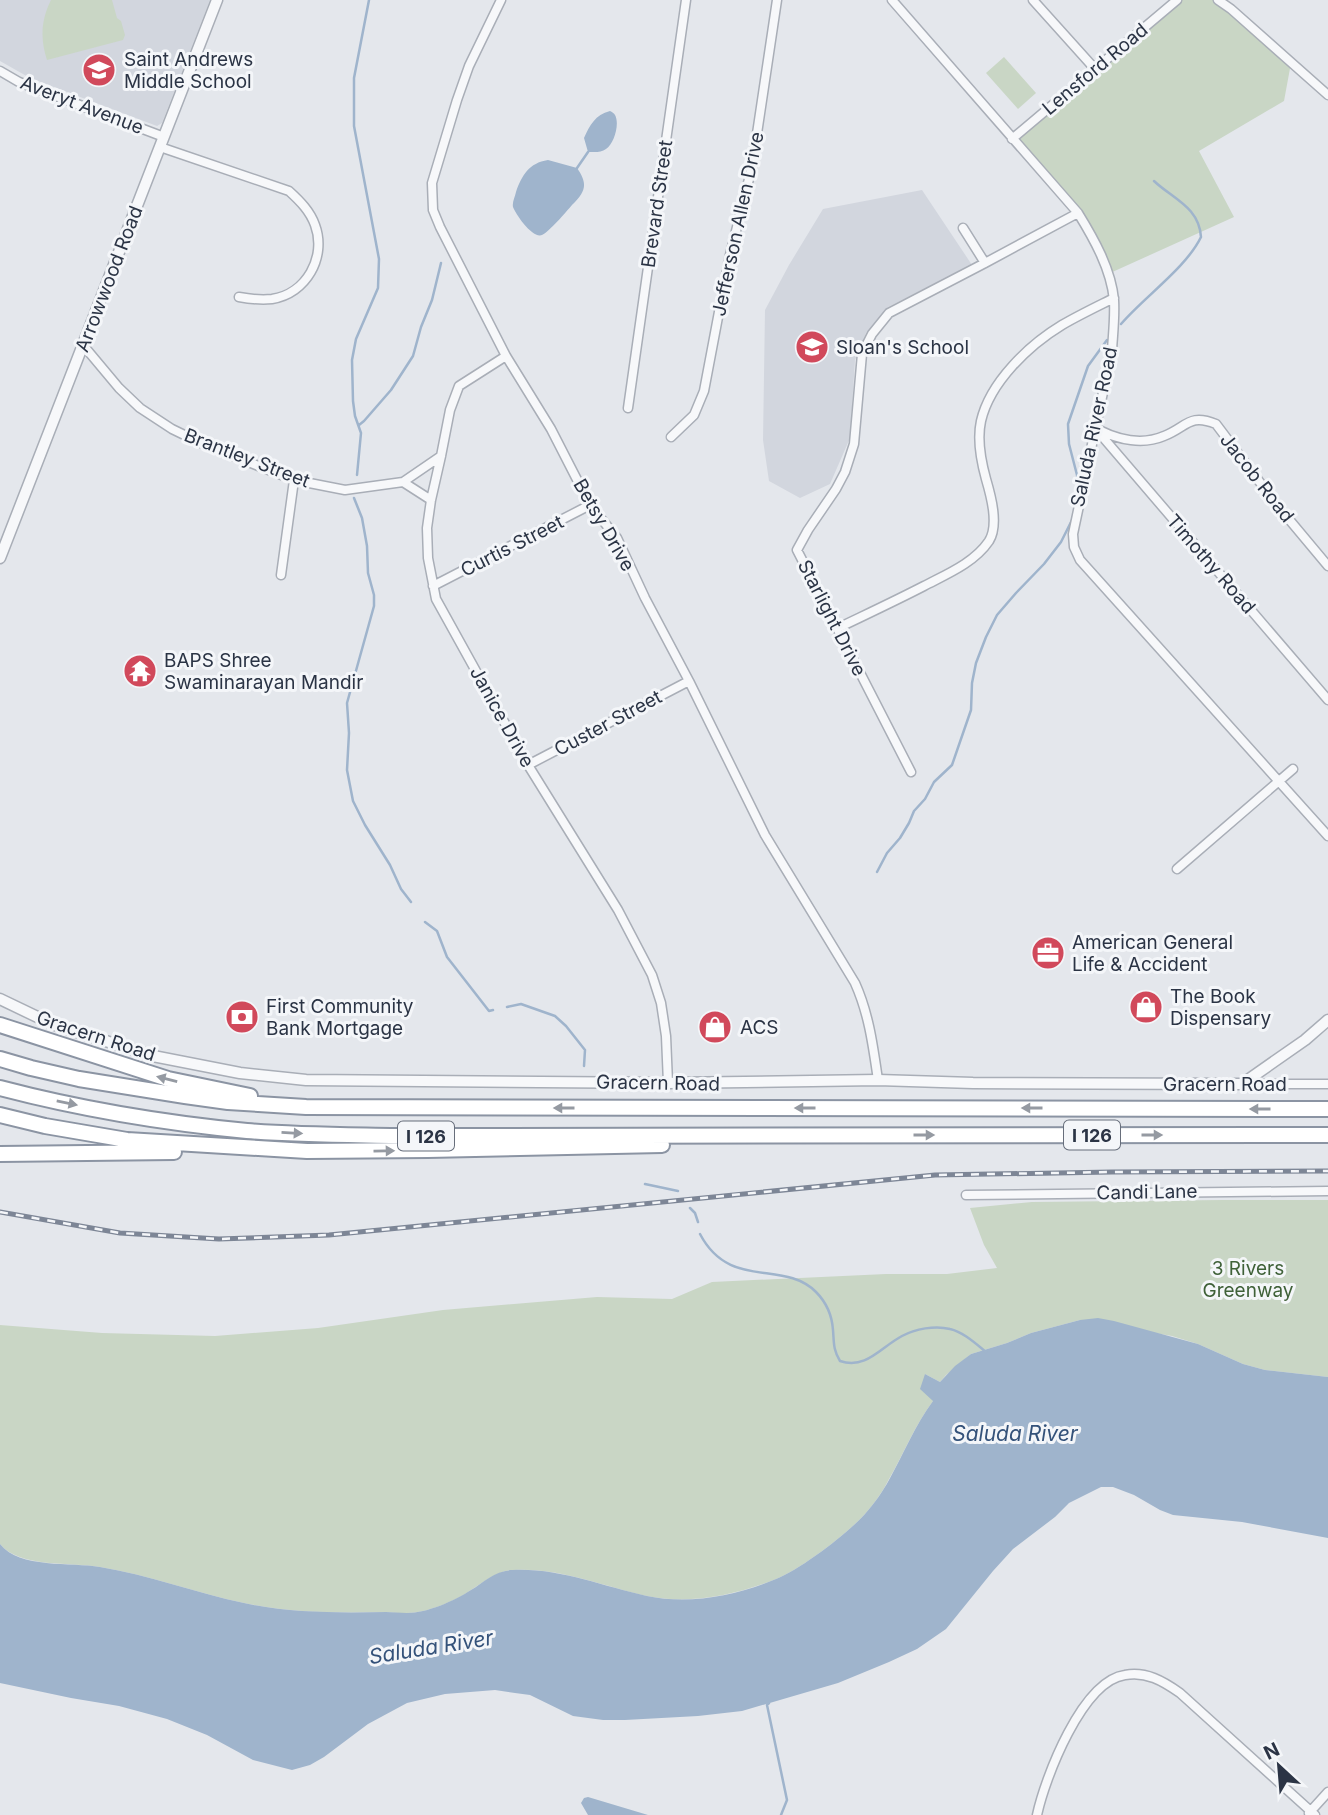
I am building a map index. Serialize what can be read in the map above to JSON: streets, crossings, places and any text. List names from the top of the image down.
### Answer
{
  "streets": {
    "highway": ["I 126"],
    "street": [
      "Lensford Road",
      "Averyt Avenue",
      "Brevard Street",
      "Jefferson Allen Drive",
      "Arrowwood Road",
      "Saluda River Road",
      "Brantley Street",
      "Jacob Road",
      "Betsy Drive",
      "Curtis Street",
      "Timothy Road",
      "Starlight Drive",
      "Janice Drive",
      "Custer Street",
      "Gracern Road",
      "Candi Lane"
    ]
  },
  "crossings": [
    ["Lensford Road", "Saluda River Road"],
    ["Averyt Avenue", "Arrowwood Road"],
    ["Arrowwood Road", "Brantley Street"],
    ["Saluda River Road", "Jacob Road"],
    ["Saluda River Road", "Timothy Road"],
    ["Saluda River Road", "Starlight Drive"],
    ["Brantley Street", "Janice Drive"],
    ["Jacob Road", "Timothy Road"],
    ["Betsy Drive", "Curtis Street"],
    ["Betsy Drive", "Janice Drive"],
    ["Betsy Drive", "Custer Street"],
    ["Betsy Drive", "Gracern Road"],
    ["Curtis Street", "Janice Drive"],
    ["Janice Drive", "Custer Street"],
    ["Janice Drive", "Gracern Road"]
  ],
  "water": ["Saluda River"],
  "parks": ["3 Rivers Greenway"],
  "places": {
    "school or university": ["Saint Andrews Middle School", "Sloan's School"],
    "temple": ["BAPS Shree Swaminarayan Mandir"],
    "office": ["American General Life & Accident"],
    "shop": ["The Book Dispensary", "ACS"],
    "bank": ["First Community Bank Mortgage"]
  },
  "north": "top left"
}
